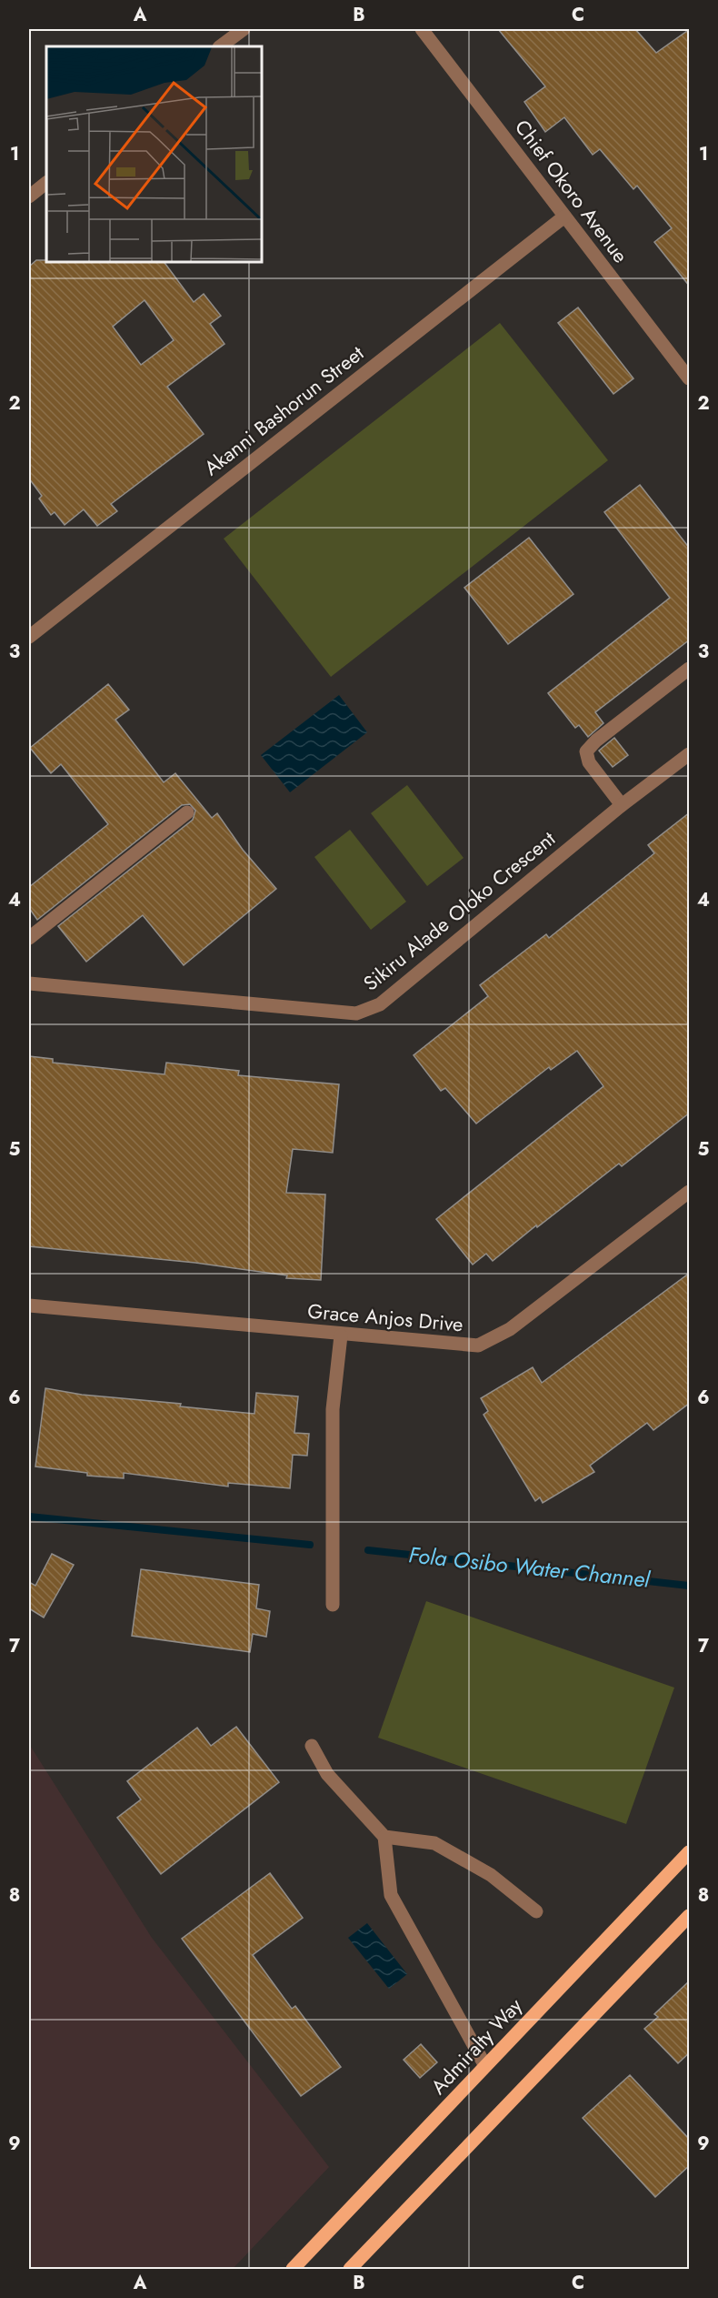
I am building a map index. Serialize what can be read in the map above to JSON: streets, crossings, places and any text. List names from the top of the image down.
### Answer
{
  "streets": {
    "main road": ["Admiralty Way"],
    "street": [
      "Chief Okoro Avenue",
      "Akanni Bashorun Street",
      "Sikiru Alade Oloko Crescent",
      "Grace Anjos Drive"
    ]
  },
  "crossings": [
    ["Chief Okoro Avenue", "Akanni Bashorun Street"]
  ],
  "water": ["Fola Osibo Water Channel"],
  "grid": {
    "columns": ["A", "B", "C"],
    "rows": [
      "1",
      "2",
      "3",
      "4",
      "5",
      "6",
      "7",
      "8",
      "9"
    ]
  }
}
